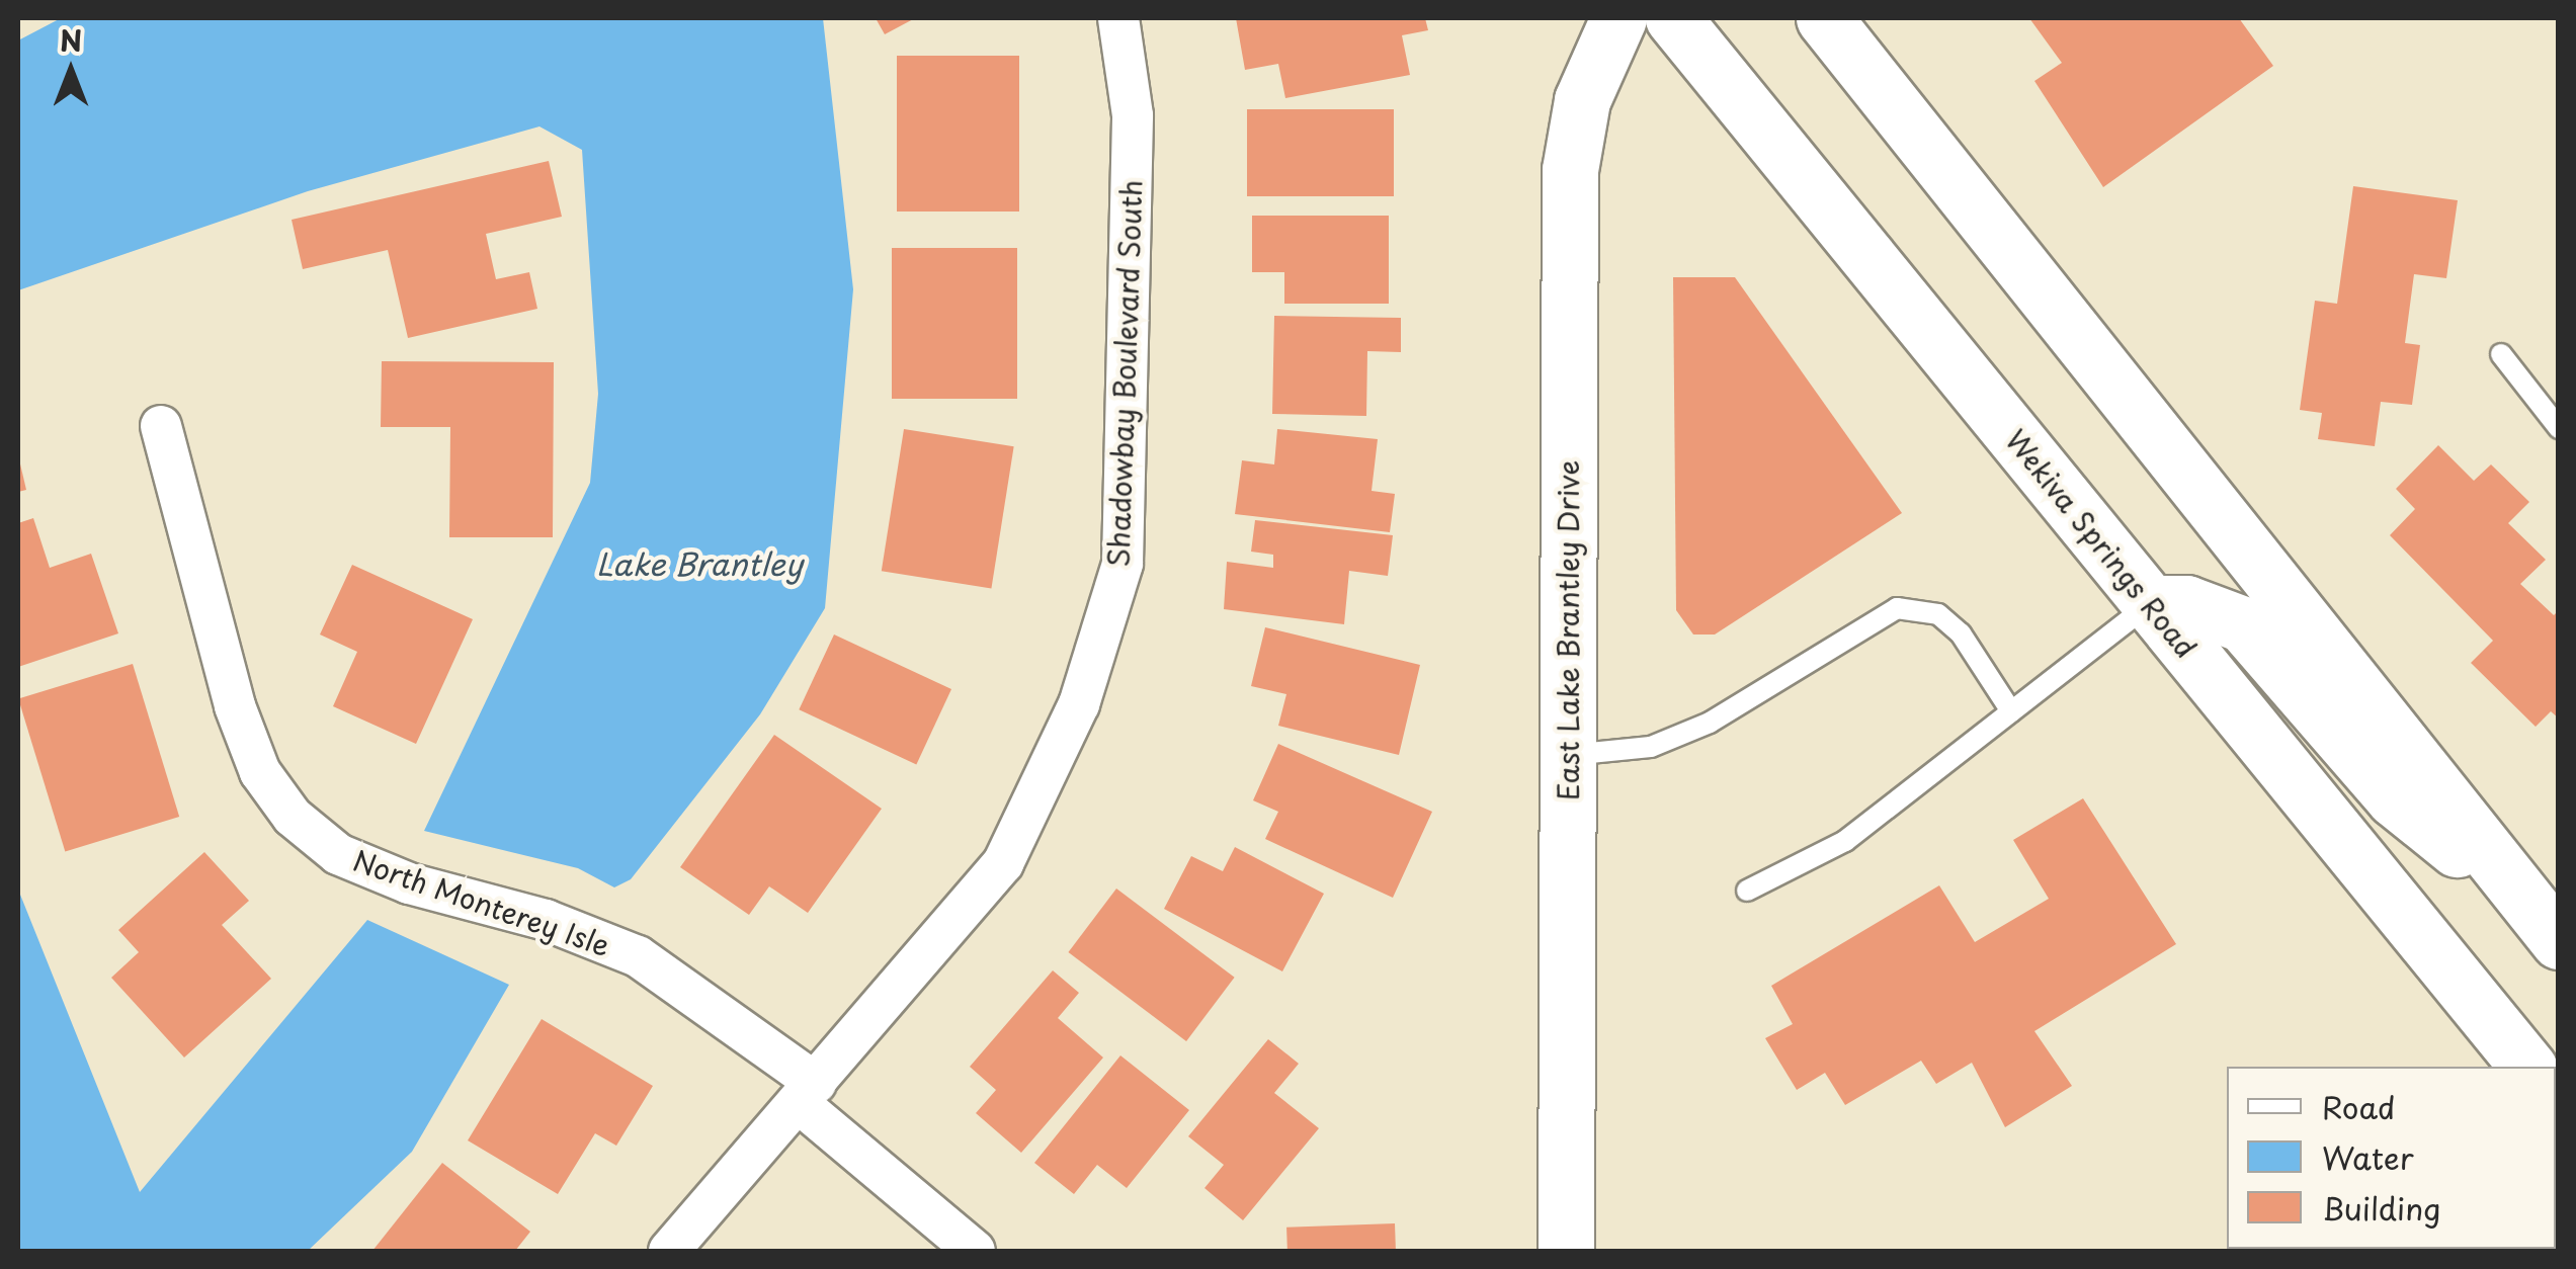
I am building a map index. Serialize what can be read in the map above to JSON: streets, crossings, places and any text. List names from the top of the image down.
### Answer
{
  "streets": {
    "main road": ["Wekiva Springs Road", "East Lake Brantley Drive"],
    "street": ["Shadowbay Boulevard South", "North Monterey Isle"]
  },
  "crossings": [
    ["Shadowbay Boulevard South", "North Monterey Isle"]
  ],
  "water": ["Lake Brantley"],
  "legend": ["Road", "Water", "Building"],
  "north": "top"
}
